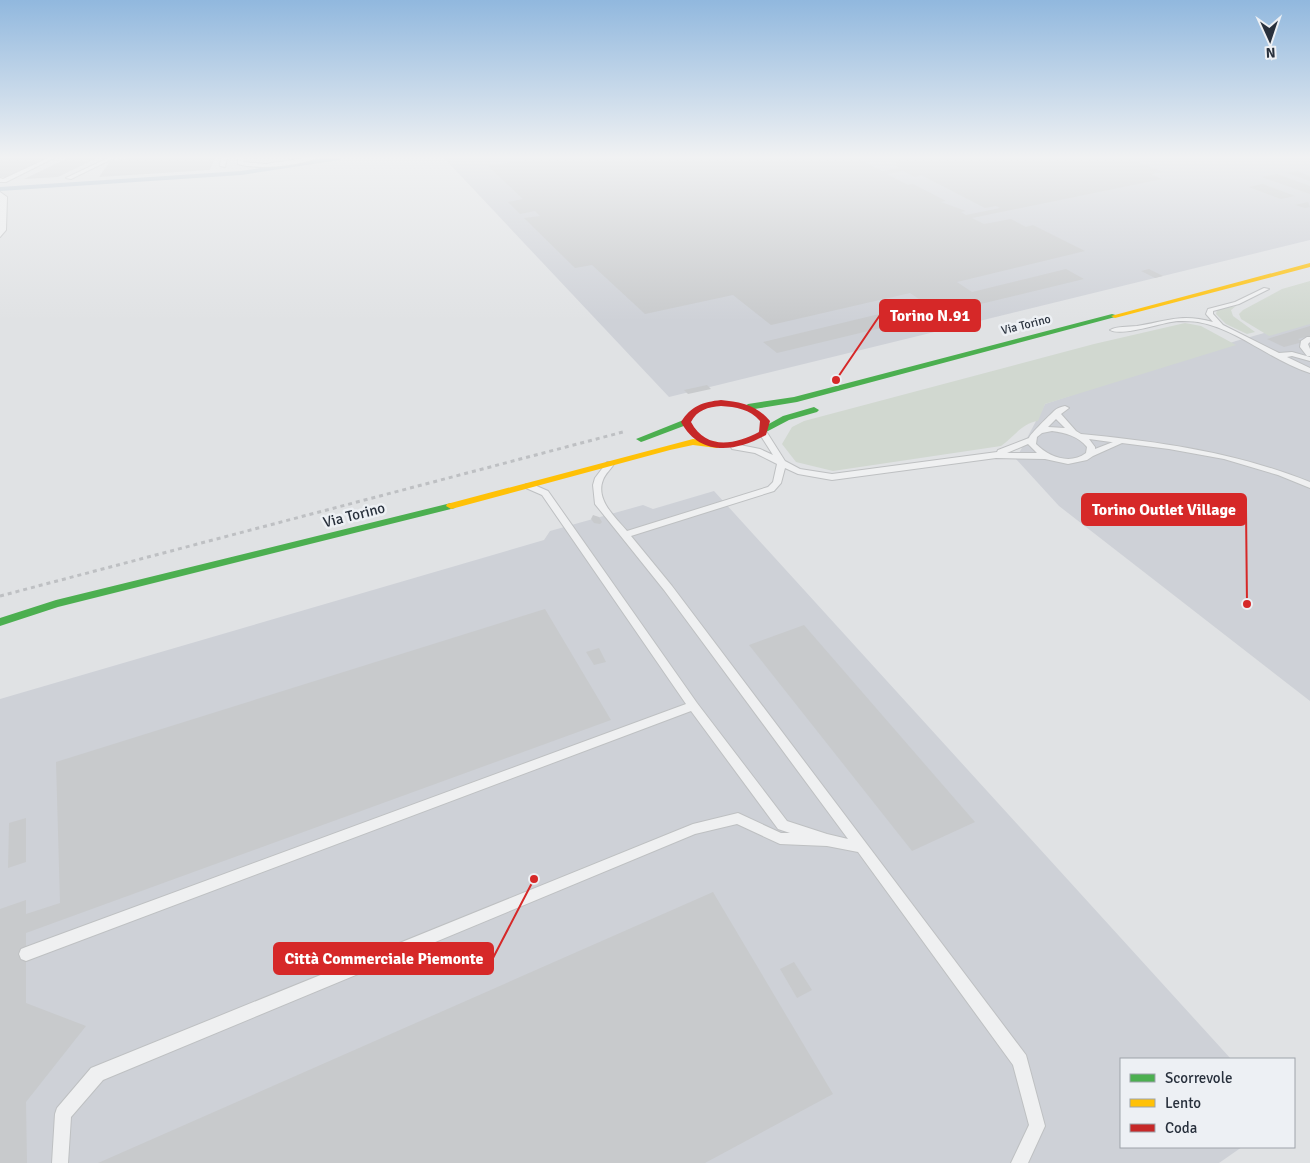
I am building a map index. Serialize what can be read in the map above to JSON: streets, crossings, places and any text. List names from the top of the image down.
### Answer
{
  "streets": {
    "main road": ["Via Torino"]
  },
  "places": ["Torino N.91", "Torino Outlet Village", "Città Commerciale Piemonte"],
  "legend": ["Scorrevole", "Lento", "Coda"],
  "north": "bottom"
}
